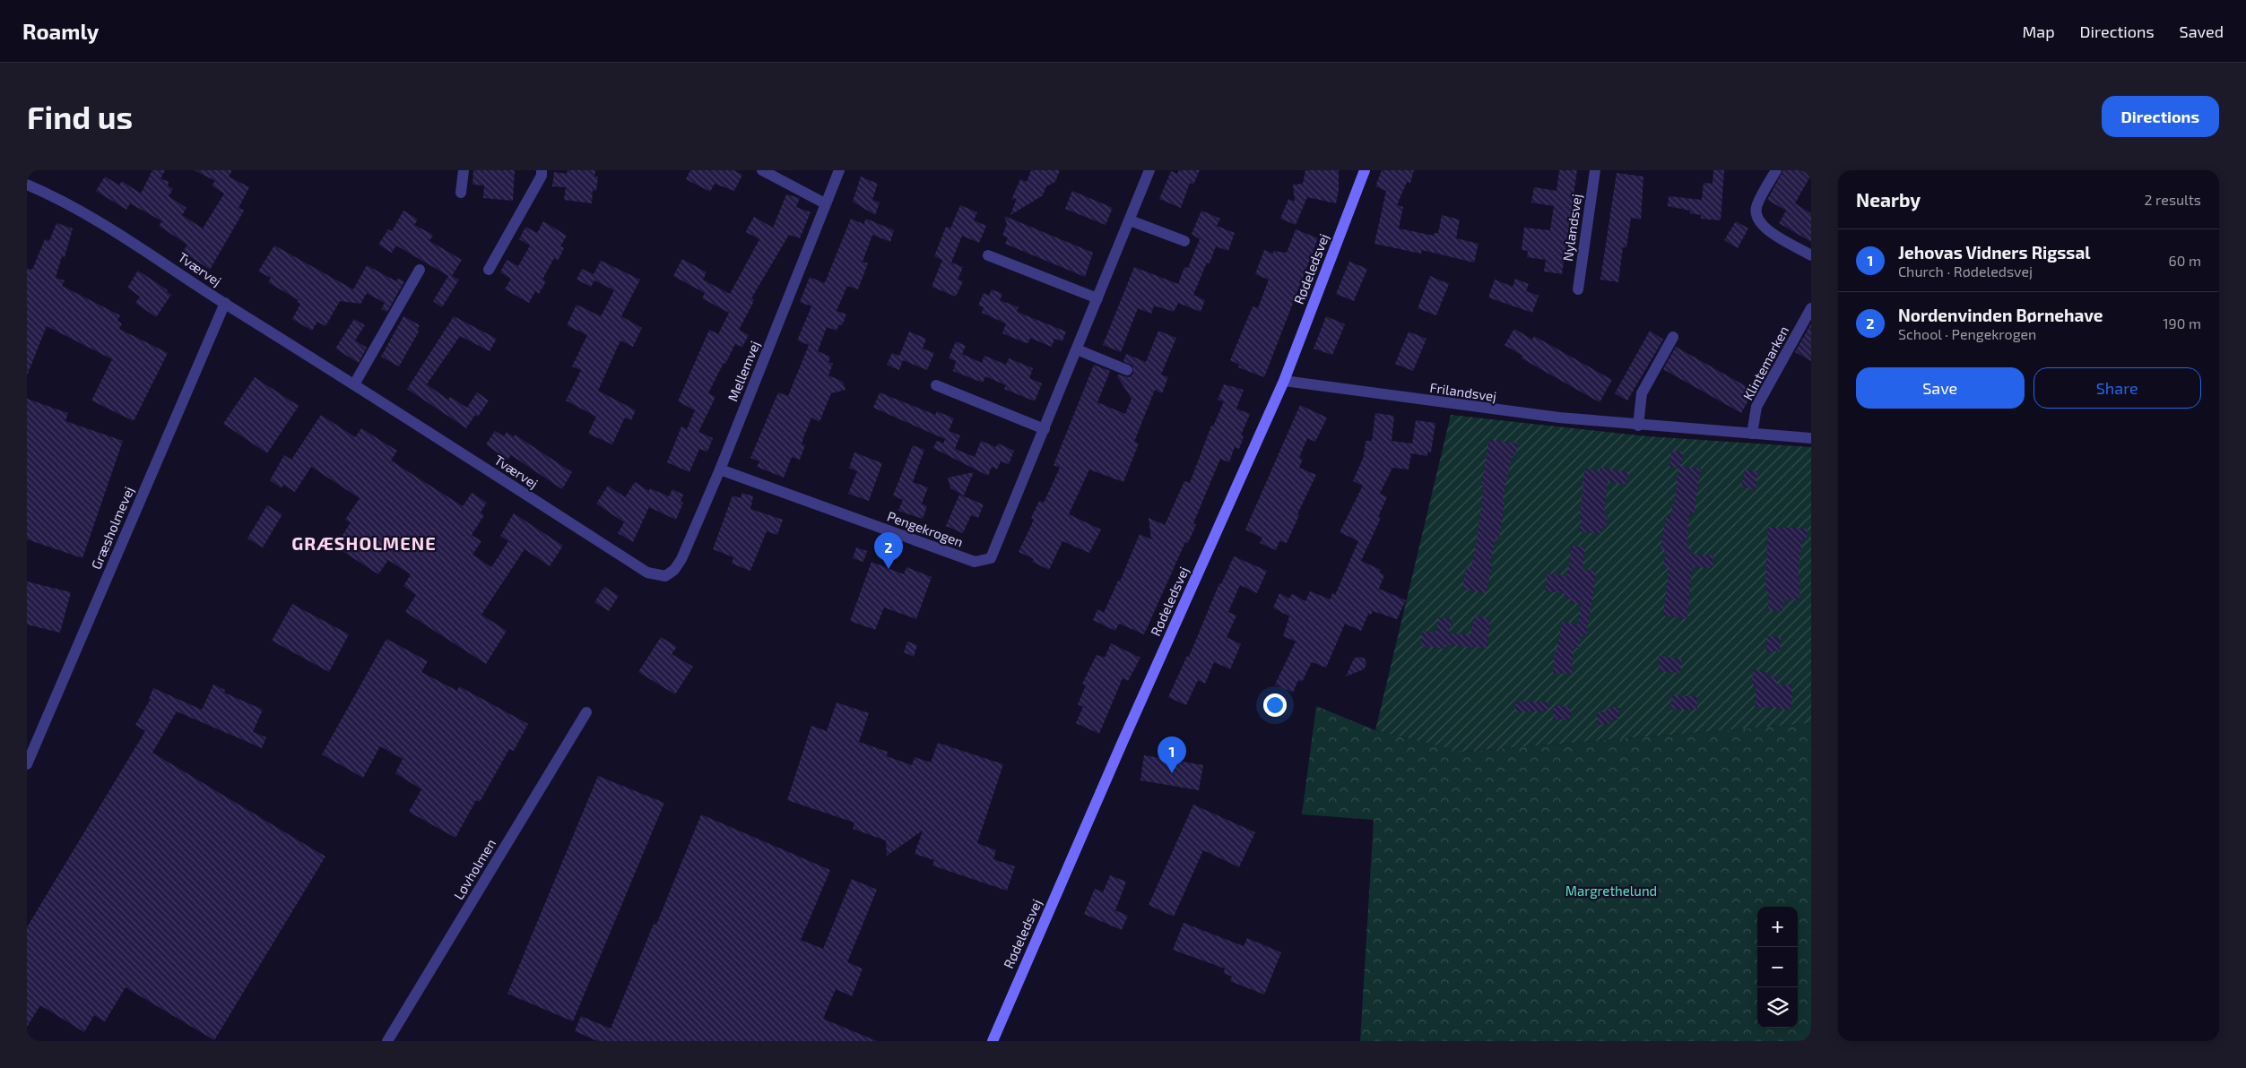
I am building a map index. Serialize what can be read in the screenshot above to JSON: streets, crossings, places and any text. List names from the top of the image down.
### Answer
{
  "streets": {
    "street": [
      "Nylandsvej",
      "Tværvej",
      "Rødeledsvej",
      "Klintemarken",
      "Mellemvej",
      "Frilandsvej",
      "Græsholmevej",
      "Pengekrogen",
      "Løvholmen"
    ]
  },
  "crossings": [
    ["Tværvej", "Mellemvej"],
    ["Tværvej", "Græsholmevej"],
    ["Rødeledsvej", "Frilandsvej"],
    ["Klintemarken", "Frilandsvej"],
    ["Mellemvej", "Pengekrogen"]
  ],
  "districts": ["GRÆSHOLMENE"],
  "parks": ["Margrethelund"],
  "page": {
    "header": "Roamly",
    "nav": ["Map", "Directions", "Saved"],
    "buttons": [
      "Directions",
      ["Save", "Share"]
    ],
    "title": "Find us",
    "heading": ["Nearby", "2 results"],
    "list": [
      {
        "mark": "1",
        "name": "Jehovas Vidners Rigssal",
        "note": "Church · Rødeledsvej",
        "value": "60 m"
      },
      {
        "mark": "2",
        "name": "Nordenvinden Børnehave",
        "note": "School · Pengekrogen",
        "value": "190 m"
      }
    ],
    "pins": ["2", "1"],
    "map_buttons": ["+", "−"]
  }
}
